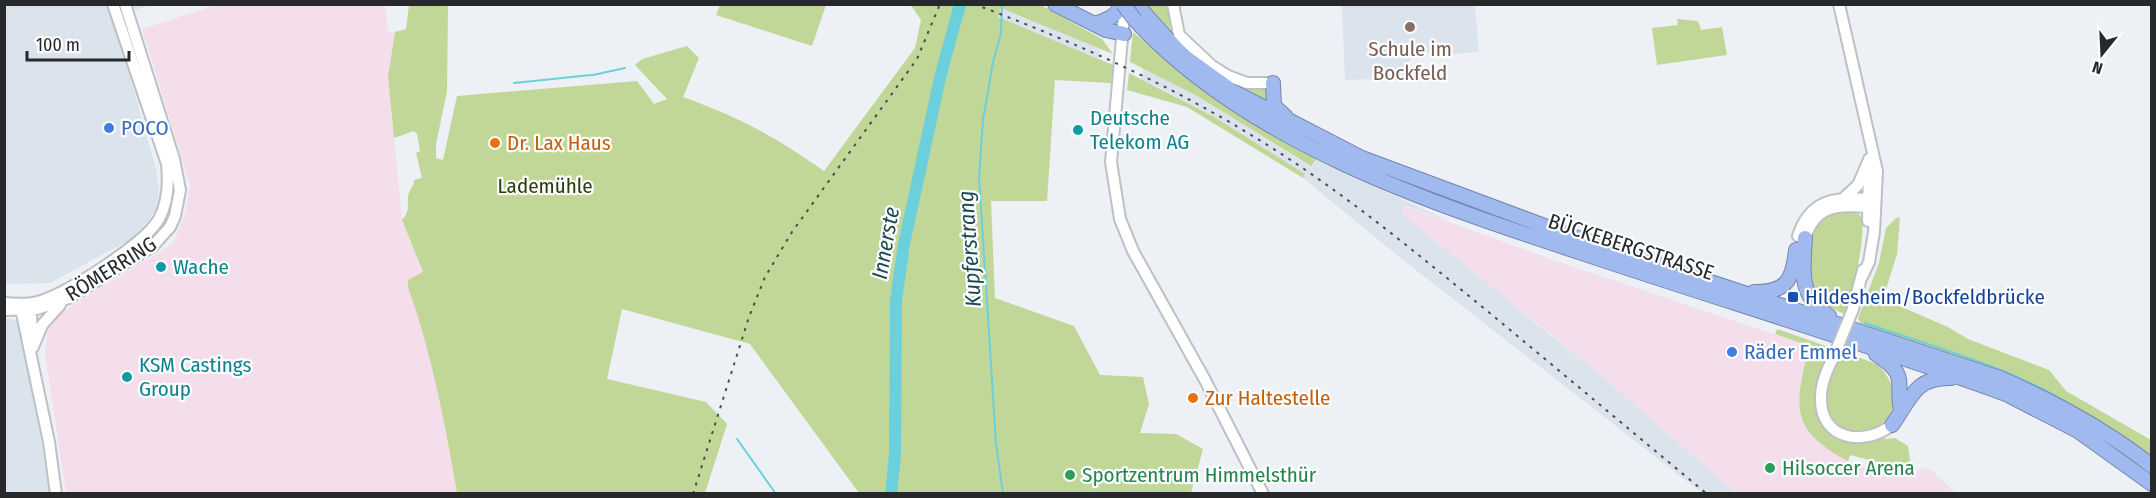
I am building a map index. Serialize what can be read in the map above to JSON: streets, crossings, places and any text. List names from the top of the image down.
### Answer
{
  "streets": {
    "highway": ["BÜCKEBERGSTRASSE"],
    "street": ["RÖMERRING"]
  },
  "water": ["Innerste", "Kupferstrang"],
  "parks": ["Lademühle"],
  "places": {
    "other": [
      "Schule im Bockfeld",
      "POCO",
      "Deutsche Telekom AG",
      "Dr. Lax Haus",
      "Wache",
      "Räder Emmel",
      "KSM Castings Group",
      "Zur Haltestelle",
      "Hilsoccer Arena",
      "Sportzentrum Himmelsthür"
    ],
    "transit": ["Hildesheim/Bockfeldbrücke"]
  },
  "scale_bar": "100 m",
  "north": "bottom"
}
